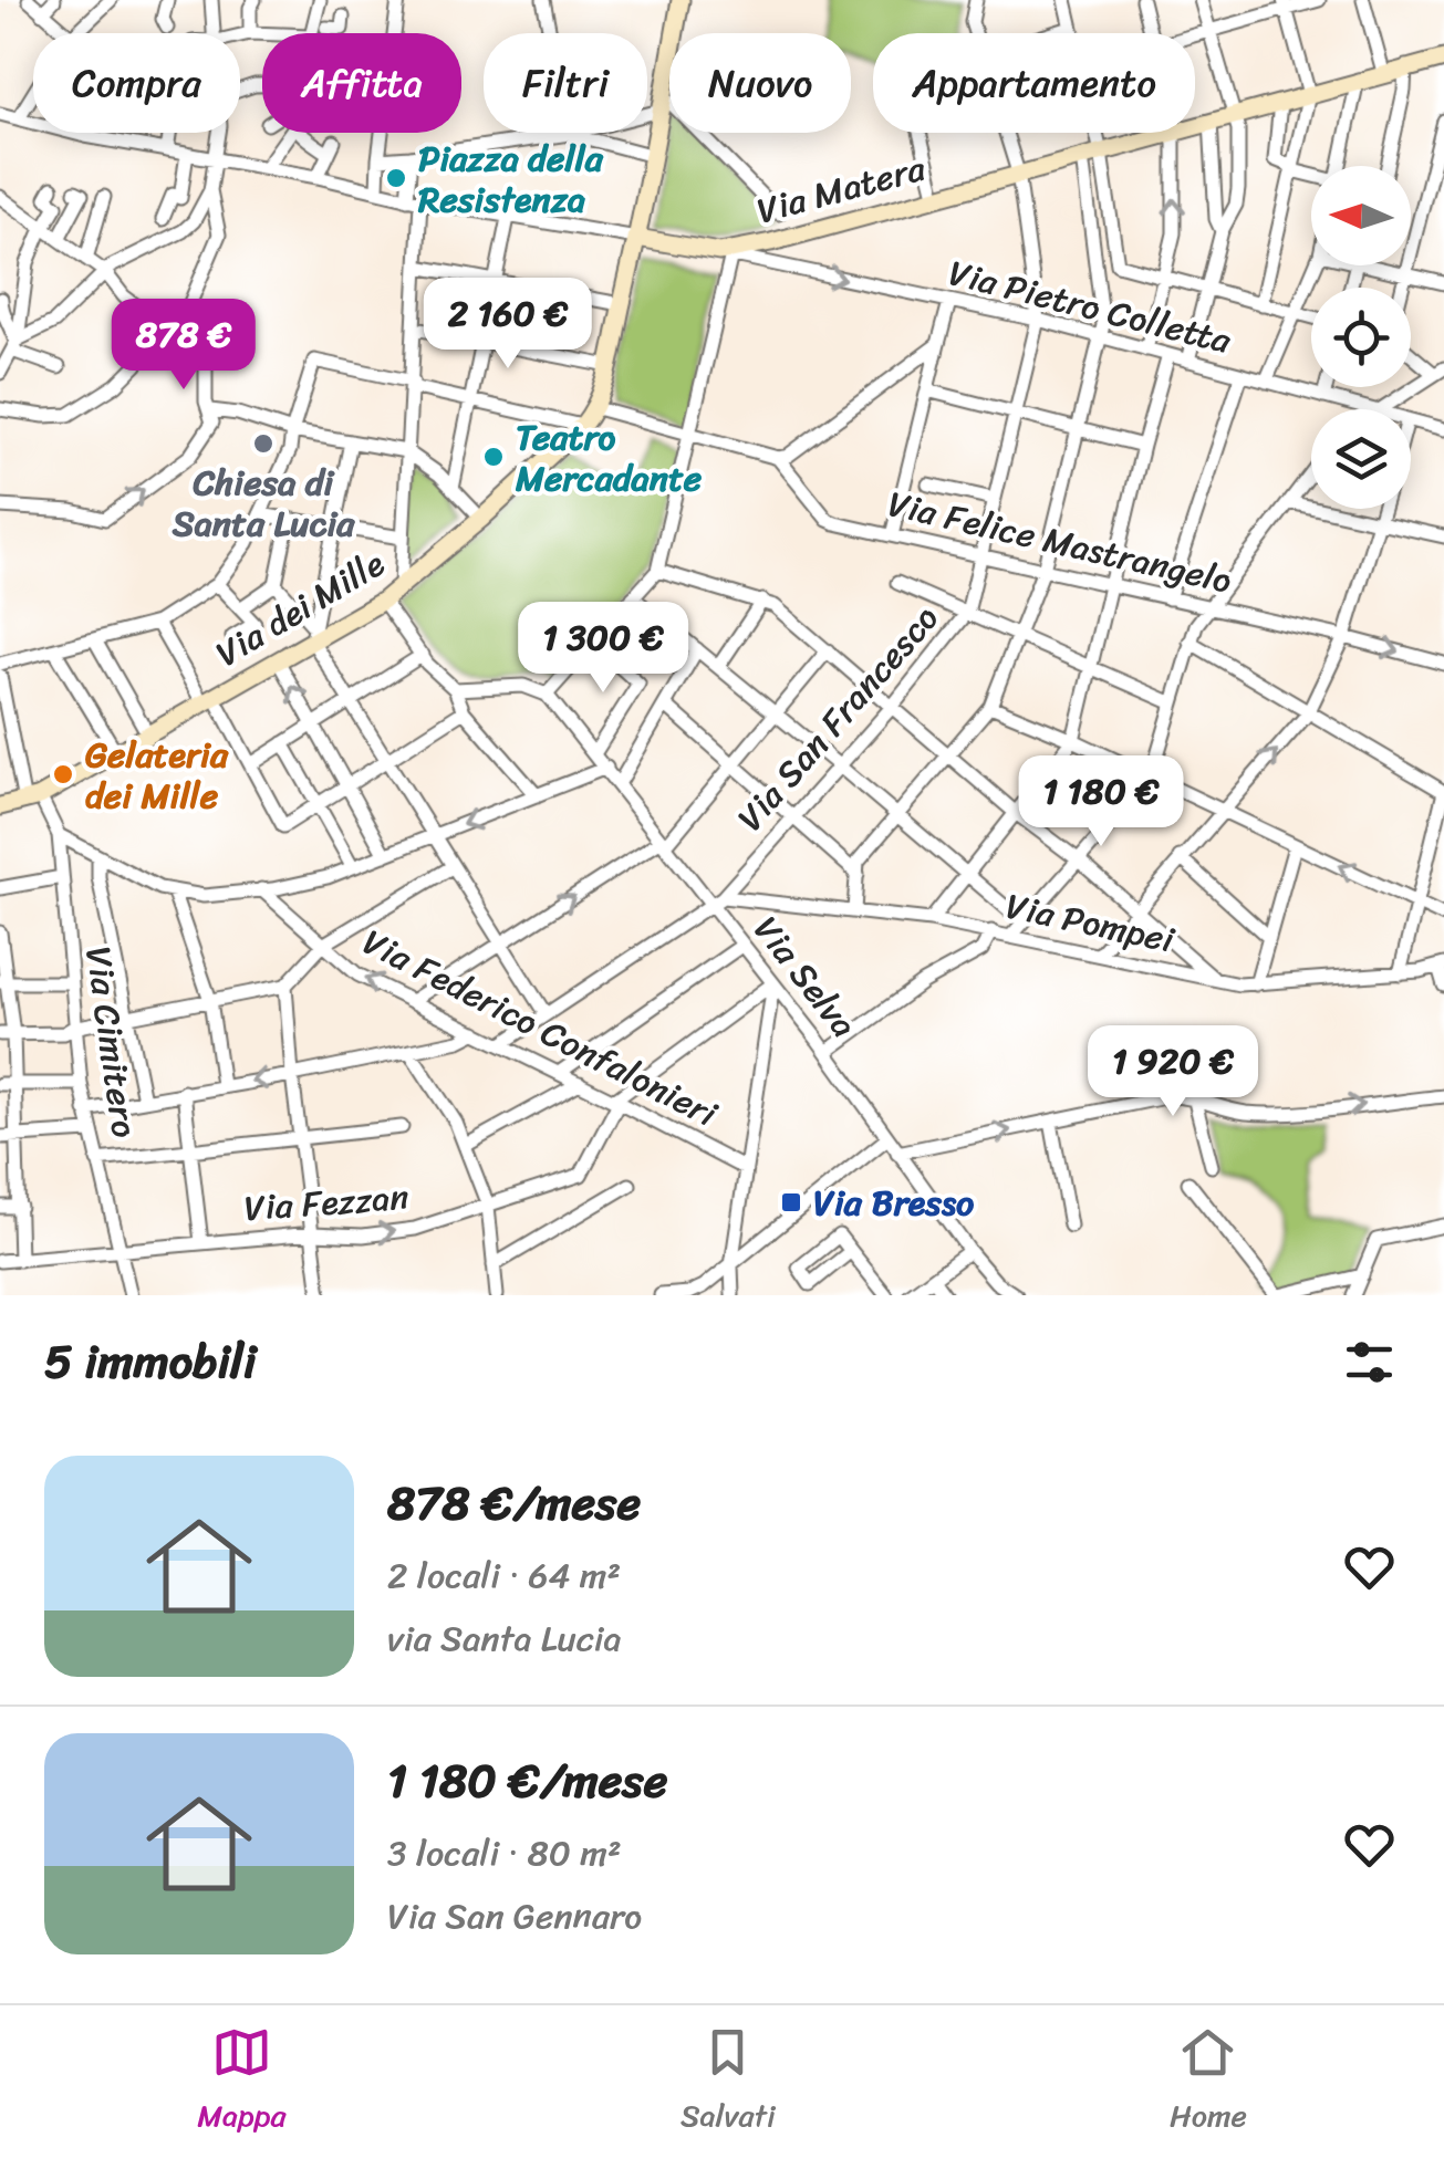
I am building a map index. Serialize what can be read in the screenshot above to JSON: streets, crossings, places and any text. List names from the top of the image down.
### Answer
{
  "streets": {
    "street": [
      "Via Matera",
      "Via Pietro Colletta",
      "Via Felice Mastrangelo",
      "Via dei Mille",
      "Via San Francesco",
      "Via Pompei",
      "Via Selva",
      "Via Federico Confalonieri",
      "Via Cimitero",
      "Via Fezzan"
    ]
  },
  "crossings": [
    ["Via Matera", "Via Pietro Colletta"],
    ["Via Matera", "Via dei Mille"],
    ["Via Pietro Colletta", "Via San Francesco"],
    ["Via Felice Mastrangelo", "Via San Francesco"],
    ["Via dei Mille", "Via Cimitero"],
    ["Via San Francesco", "Via Pompei"],
    ["Via San Francesco", "Via Selva"],
    ["Via San Francesco", "Via Federico Confalonieri"],
    ["Via Pompei", "Via Selva"],
    ["Via Federico Confalonieri", "Via Fezzan"],
    ["Via Cimitero", "Via Fezzan"]
  ],
  "places": {
    "other": [
      "Piazza della Resistenza",
      "Chiesa di Santa Lucia",
      "Teatro Mercadante",
      "Gelateria dei Mille"
    ],
    "transit": ["Via Bresso"]
  },
  "north": "left",
  "page": {
    "chip": [
      "Compra",
      "Affitta",
      "Filtri",
      "Nuovo",
      "Appartamento"
    ],
    "price": [
      "2 160 €",
      "878 €",
      "1 300 €",
      "1 180 €",
      "1 920 €"
    ],
    "heading": "5 immobili",
    "list": [
      {
        "name": "878 €/mese",
        "note": "2 locali · 64 m² · via Santa Lucia"
      },
      {
        "name": "1 180 €/mese",
        "note": "3 locali · 80 m² · Via San Gennaro"
      }
    ],
    "tabs": ["Mappa", "Salvati", "Home"]
  }
}
